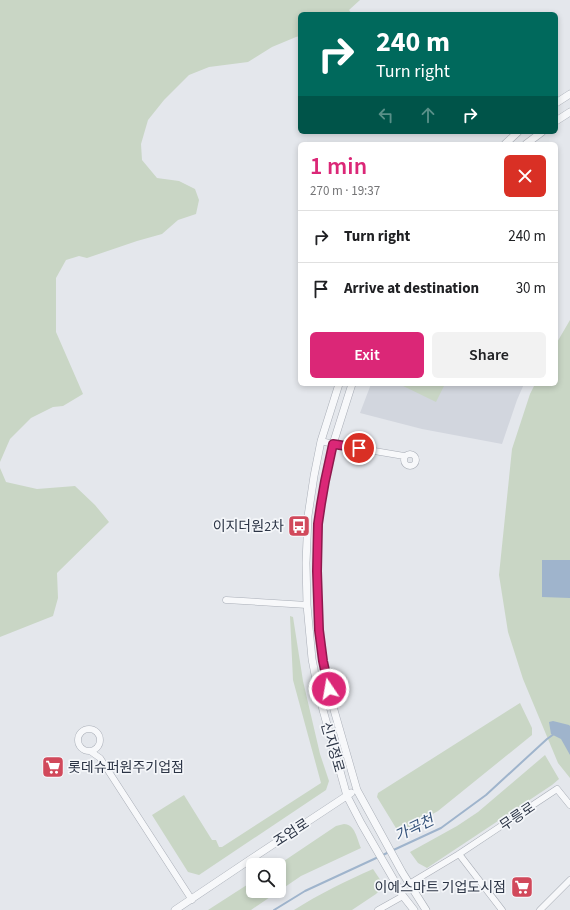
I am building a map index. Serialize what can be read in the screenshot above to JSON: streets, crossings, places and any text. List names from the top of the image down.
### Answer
{
  "streets": {
    "street": ["신지정로", "무릉로", "조엄로"]
  },
  "crossings": [
    ["신지정로", "무릉로"],
    ["신지정로", "조엄로"]
  ],
  "water": ["가곡천"],
  "places": {
    "bus stop": ["이지더원2차"],
    "supermarket": ["롯데슈퍼원주기업점", "이에스마트 기업도시점"]
  },
  "page": {
    "turn": ["240 m", "Turn right"],
    "heading": ["1 min", "270 m · 19:37"],
    "list": [
      {
        "name": "Turn right",
        "value": "240 m"
      },
      {
        "name": "Arrive at destination",
        "value": "30 m"
      }
    ],
    "buttons": ["Exit", "Share"]
  }
}
